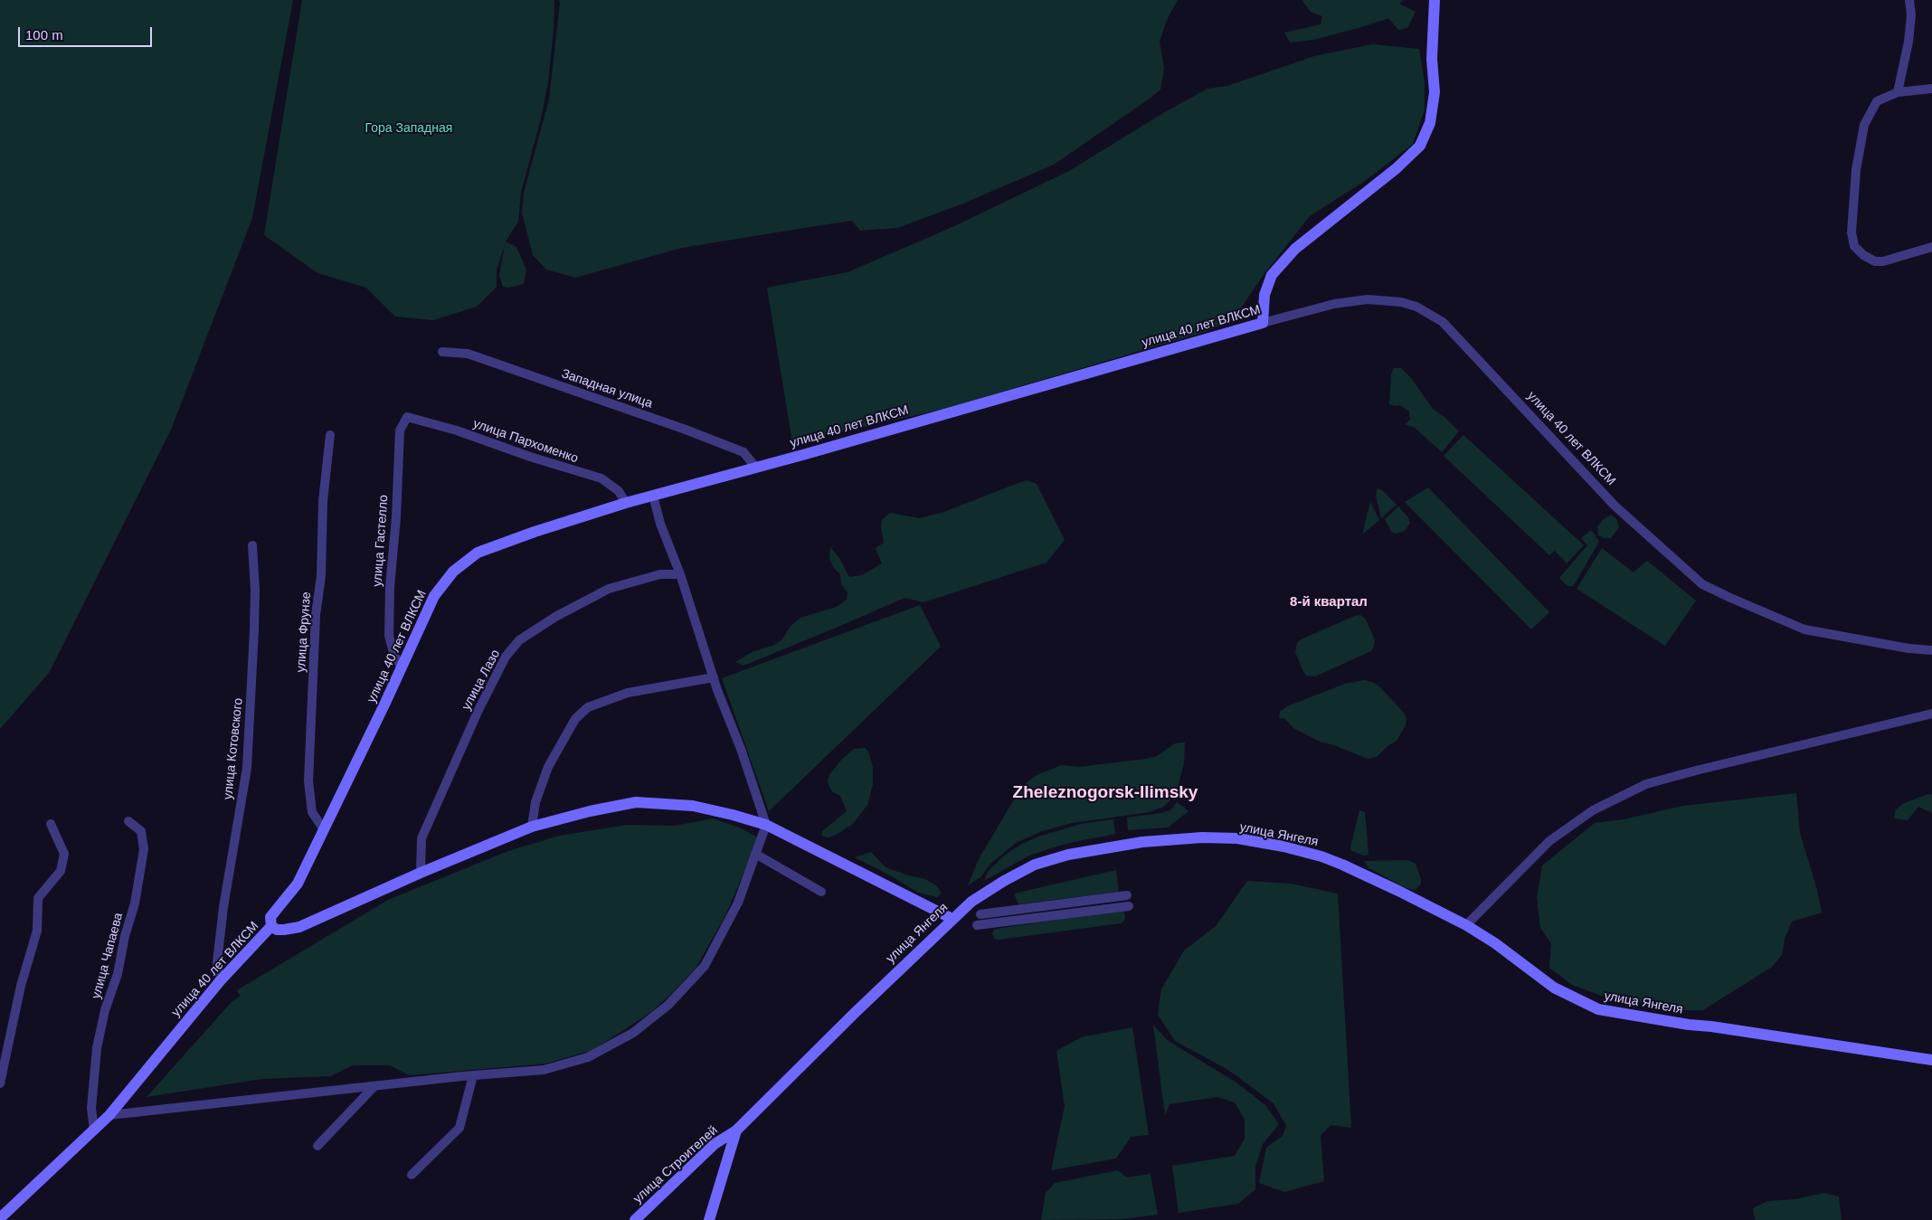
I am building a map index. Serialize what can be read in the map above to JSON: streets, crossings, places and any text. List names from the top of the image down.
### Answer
{
  "streets": {
    "street": [
      "улица 40 лет ВЛКСМ",
      "Западная улица",
      "улица Пархоменко",
      "улица Гастелло",
      "улица Фрунзе",
      "улица Лазо",
      "улица Котовского",
      "улица Янгеля",
      "улица Чапаева",
      "улица Строителей"
    ]
  },
  "crossings": [
    ["улица 40 лет ВЛКСМ", "Западная улица"],
    ["улица 40 лет ВЛКСМ", "улица Пархоменко"],
    ["улица 40 лет ВЛКСМ", "улица Гастелло"],
    ["улица 40 лет ВЛКСМ", "улица Фрунзе"],
    ["улица 40 лет ВЛКСМ", "улица Котовского"],
    ["улица 40 лет ВЛКСМ", "улица Чапаева"],
    ["улица Пархоменко", "улица Гастелло"],
    ["улица Янгеля", "улица Строителей"]
  ],
  "districts": ["8-й квартал", "Zheleznogorsk-Ilimsky"],
  "parks": ["Гора Западная"],
  "scale_bar": "100 m"
}
